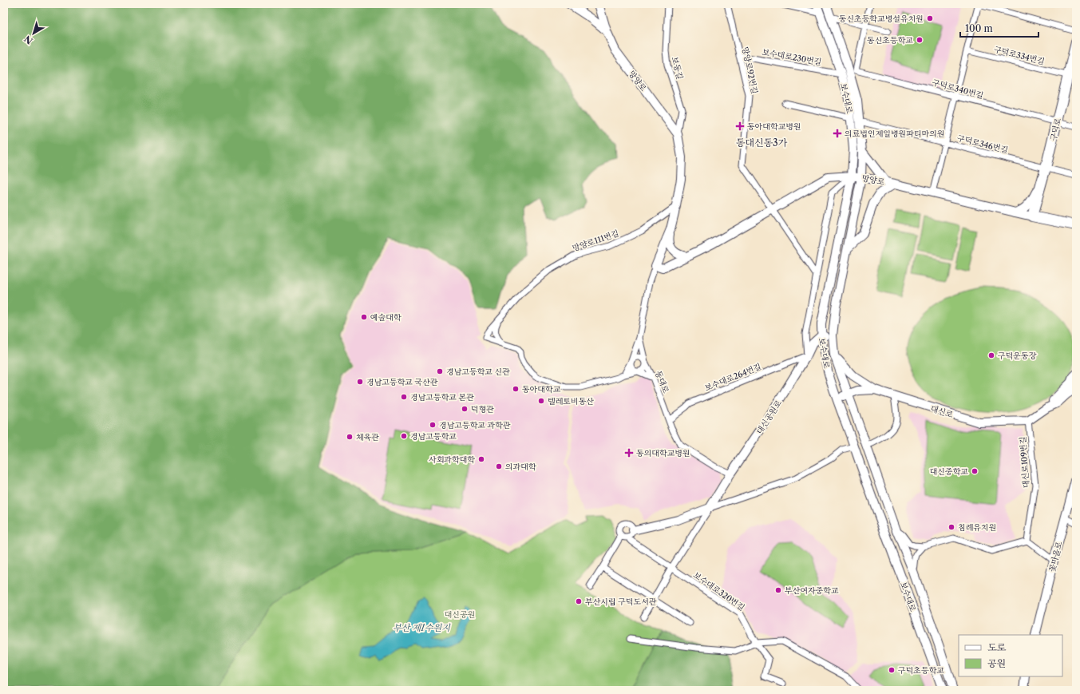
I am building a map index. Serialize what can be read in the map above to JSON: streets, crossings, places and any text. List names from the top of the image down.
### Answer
{
  "streets": {
    "main road": [
      "망양로",
      "보수대로",
      "구덕로",
      "대신로",
      "대신공원로",
      "꽃마을로"
    ],
    "street": [
      "구덕로334번길",
      "보수대로230번길",
      "보동길",
      "망양로92번길",
      "구덕로340번길",
      "구덕로346번길",
      "망양로111번길",
      "보수대로264번길",
      "동대로",
      "대신로109번길",
      "보수대로320번길"
    ]
  },
  "crossings": [
    ["구덕로334번길", "구덕로"],
    ["보수대로230번길", "망양로92번길"],
    ["보수대로230번길", "구덕로340번길"],
    ["보수대로230번길", "보수대로"],
    ["보동길", "망양로"],
    ["망양로92번길", "망양로"],
    ["망양로", "보수대로"],
    ["망양로", "구덕로"],
    ["망양로", "망양로111번길"],
    ["망양로", "동대로"],
    ["구덕로340번길", "보수대로"],
    ["구덕로340번길", "구덕로"],
    ["보수대로", "구덕로346번길"],
    ["보수대로", "대신로"],
    ["보수대로", "대신공원로"],
    ["구덕로", "구덕로346번길"],
    ["보수대로264번길", "동대로"],
    ["보수대로264번길", "대신공원로"],
    ["동대로", "대신공원로"],
    ["대신로", "대신로109번길"],
    ["대신공원로", "보수대로320번길"]
  ],
  "districts": ["동대신동3가"],
  "water": ["부산 제1수원지"],
  "parks": ["대신공원"],
  "places": {
    "other": [
      "동신초등학교병설유치원",
      "동신초등학교",
      "예술대학",
      "구덕운동장",
      "경남고등학교 신관",
      "경남고등학교 국산관",
      "동아대학교",
      "경남고등학교 본관",
      "텔레토비동산",
      "덕형관",
      "경남고등학교 과학관",
      "경남고등학교",
      "체육관",
      "사회과학대학",
      "의과대학",
      "대신중학교",
      "침례유치원",
      "부산여자중학교",
      "부산시립 구덕도서관",
      "구덕초등학교"
    ],
    "health": ["동아대학교병원", "의료법인제일병원파티마의원", "동의대학교병원"]
  },
  "legend": ["도로", "공원"],
  "scale_bar": "100 m",
  "north": "bottom left"
}
